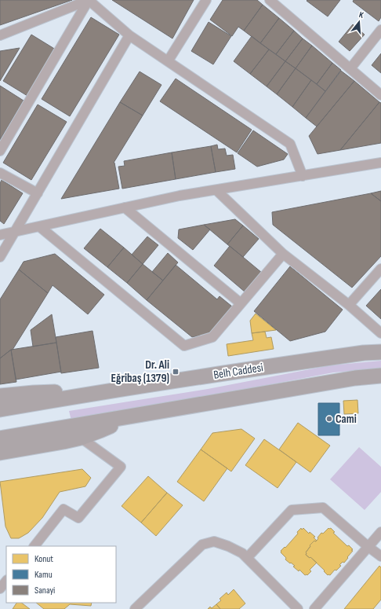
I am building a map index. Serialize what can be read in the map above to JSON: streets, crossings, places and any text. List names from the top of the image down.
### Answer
{
  "streets": {
    "main road": ["Belh Caddesi"]
  },
  "places": {
    "transit": ["Dr. Ali Eğribaş (1379)"],
    "other": ["Cami"]
  },
  "legend": ["Konut", "Kamu", "Sanayi"],
  "north": "top"
}
